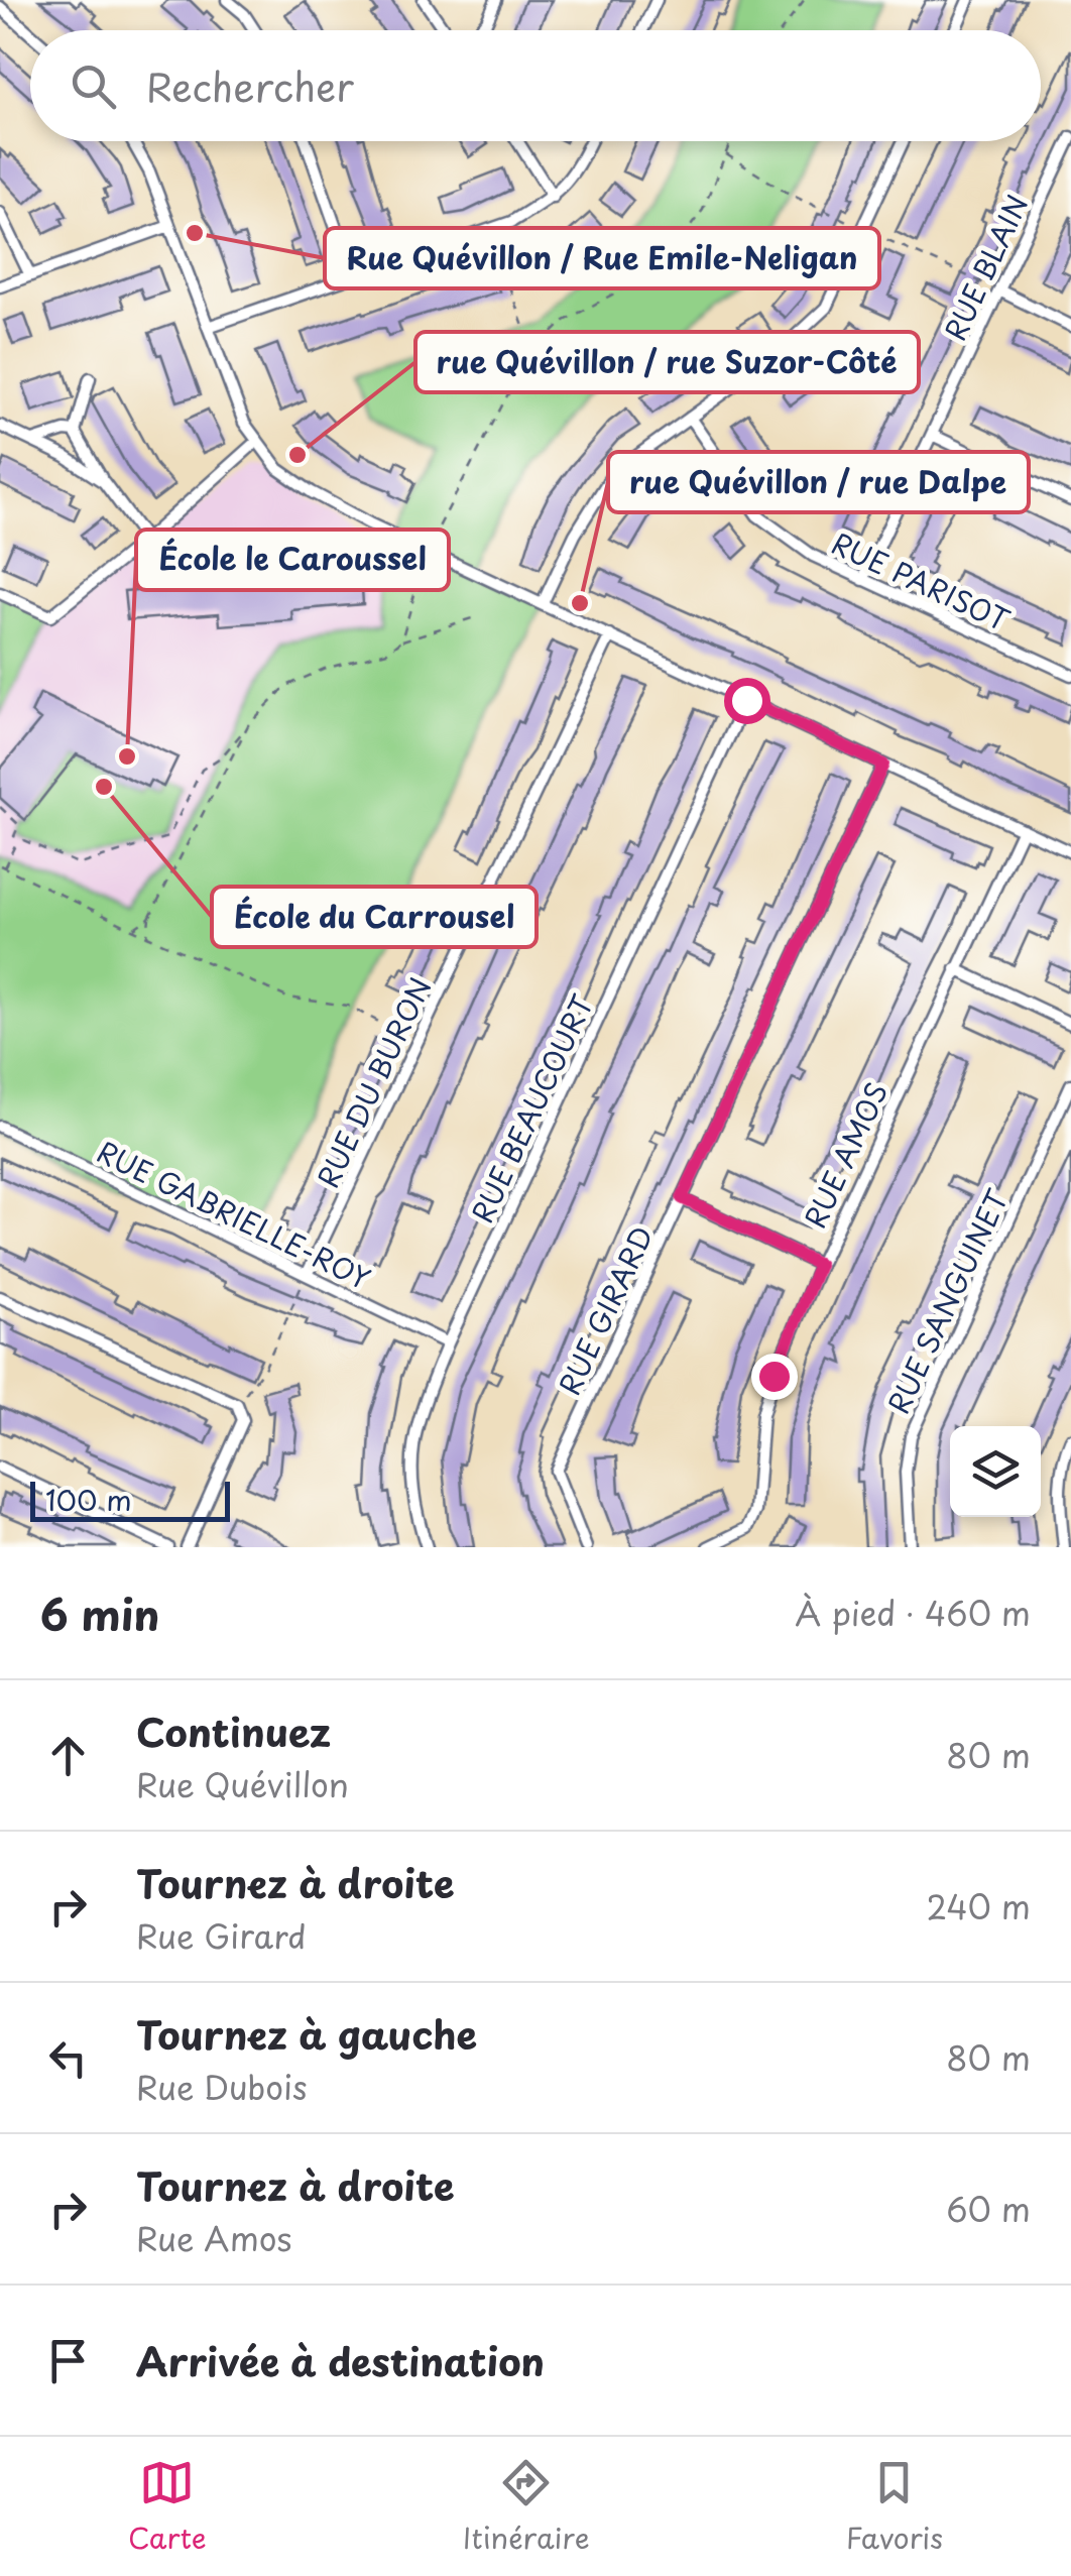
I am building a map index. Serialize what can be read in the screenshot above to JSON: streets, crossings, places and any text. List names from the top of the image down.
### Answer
{
  "streets": {
    "street": [
      "RUE BLAIN",
      "RUE PARISOT",
      "RUE DU BURON",
      "RUE BEAUCOURT",
      "RUE AMOS",
      "RUE GABRIELLE-ROY",
      "RUE SANGUINET",
      "RUE GIRARD"
    ]
  },
  "crossings": [
    ["RUE BLAIN", "RUE PARISOT"],
    ["RUE DU BURON", "RUE GABRIELLE-ROY"],
    ["RUE BEAUCOURT", "RUE GABRIELLE-ROY"]
  ],
  "places": [
    "Rue Quévillon / Rue Emile-Neligan",
    "rue Quévillon / rue Suzor-Côté",
    "rue Quévillon / rue Dalpe",
    "École le Caroussel",
    "École du Carrousel"
  ],
  "scale_bar": "100 m",
  "page": {
    "search": "Rechercher",
    "scale": "100 m",
    "heading": ["6 min", "À pied · 460 m"],
    "list": [
      ["Continuez", "Rue Quévillon", "80 m"],
      ["Tournez à droite", "Rue Girard", "240 m"],
      ["Tournez à gauche", "Rue Dubois", "80 m"],
      ["Tournez à droite", "Rue Amos", "60 m"],
      "Arrivée à destination"
    ],
    "nav": ["Carte", "Itinéraire", "Favoris"]
  }
}
